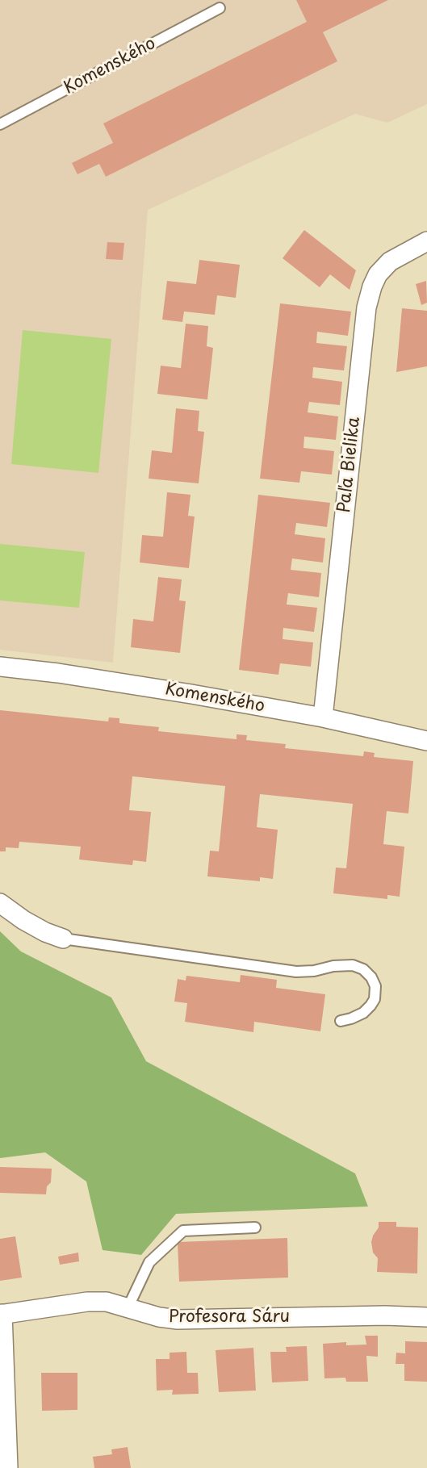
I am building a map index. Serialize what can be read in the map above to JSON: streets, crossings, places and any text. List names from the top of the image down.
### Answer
{
  "streets": {
    "street": ["Komenského", "Paľa Bielika", "Profesora Sáru"]
  },
  "crossings": [
    ["Komenského", "Paľa Bielika"]
  ]
}
